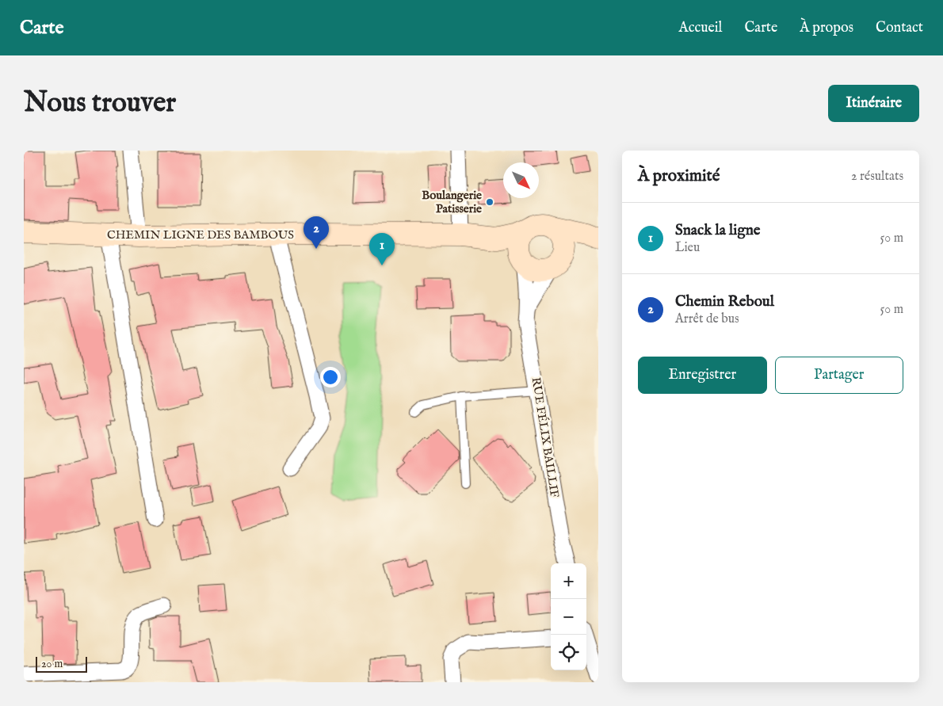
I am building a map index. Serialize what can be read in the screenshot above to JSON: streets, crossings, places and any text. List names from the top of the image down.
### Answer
{
  "streets": {
    "main road": ["CHEMIN LIGNE DES BAMBOUS"],
    "street": ["RUE FÉLIX BAILLIF"]
  },
  "crossings": [
    ["CHEMIN LIGNE DES BAMBOUS", "RUE FÉLIX BAILLIF"]
  ],
  "places": ["Boulangerie Patisserie"],
  "scale_bar": "20 m",
  "north": "bottom right",
  "page": {
    "header": "Carte",
    "nav": [
      "Accueil",
      "Carte",
      "À propos",
      "Contact"
    ],
    "buttons": [
      "Itinéraire",
      ["Enregistrer", "Partager"]
    ],
    "title": "Nous trouver",
    "heading": ["À proximité", "2 résultats"],
    "list": [
      {
        "mark": "1",
        "name": "Snack la ligne",
        "note": "Lieu",
        "value": "50 m"
      },
      {
        "mark": "2",
        "name": "Chemin Reboul",
        "note": "Arrêt de bus",
        "value": "50 m"
      }
    ],
    "pins": ["2", "1"],
    "map_buttons": ["+", "−"],
    "scale": "20 m"
  }
}
